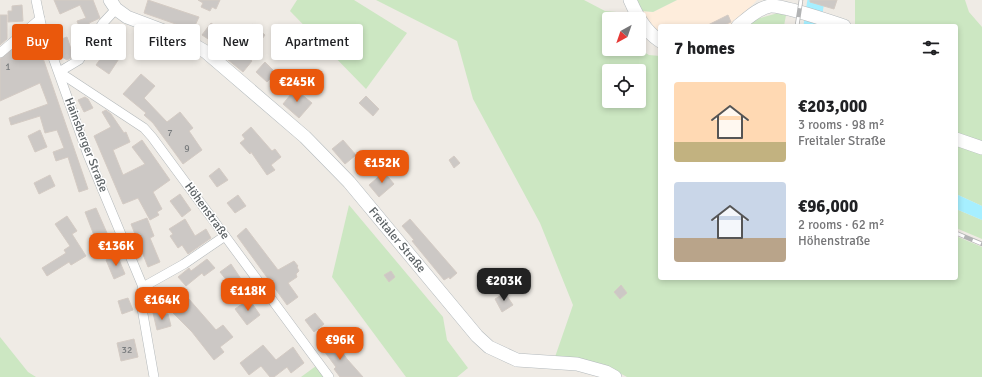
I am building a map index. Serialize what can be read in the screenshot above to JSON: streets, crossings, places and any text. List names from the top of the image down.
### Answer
{
  "streets": {
    "main road": ["Freitaler Straße"],
    "street": ["Hainsberger Straße", "Höhenstraße"]
  },
  "crossings": [
    ["Hainsberger Straße", "Höhenstraße"],
    ["Hainsberger Straße", "Freitaler Straße"],
    ["Höhenstraße", "Freitaler Straße"]
  ],
  "house_numbers": [
    "1",
    "7",
    "9",
    "32"
  ],
  "north": "bottom left",
  "page": {
    "chip": [
      "Buy",
      "Rent",
      "Filters",
      "New",
      "Apartment"
    ],
    "heading": "7 homes",
    "price": [
      "€245K",
      "€152K",
      "€136K",
      "€203K",
      "€118K",
      "€164K",
      "€96K"
    ],
    "list": [
      {
        "name": "€203,000",
        "note": "3 rooms · 98 m² · Freitaler Straße"
      },
      {
        "name": "€96,000",
        "note": "2 rooms · 62 m² · Höhenstraße"
      }
    ]
  }
}
